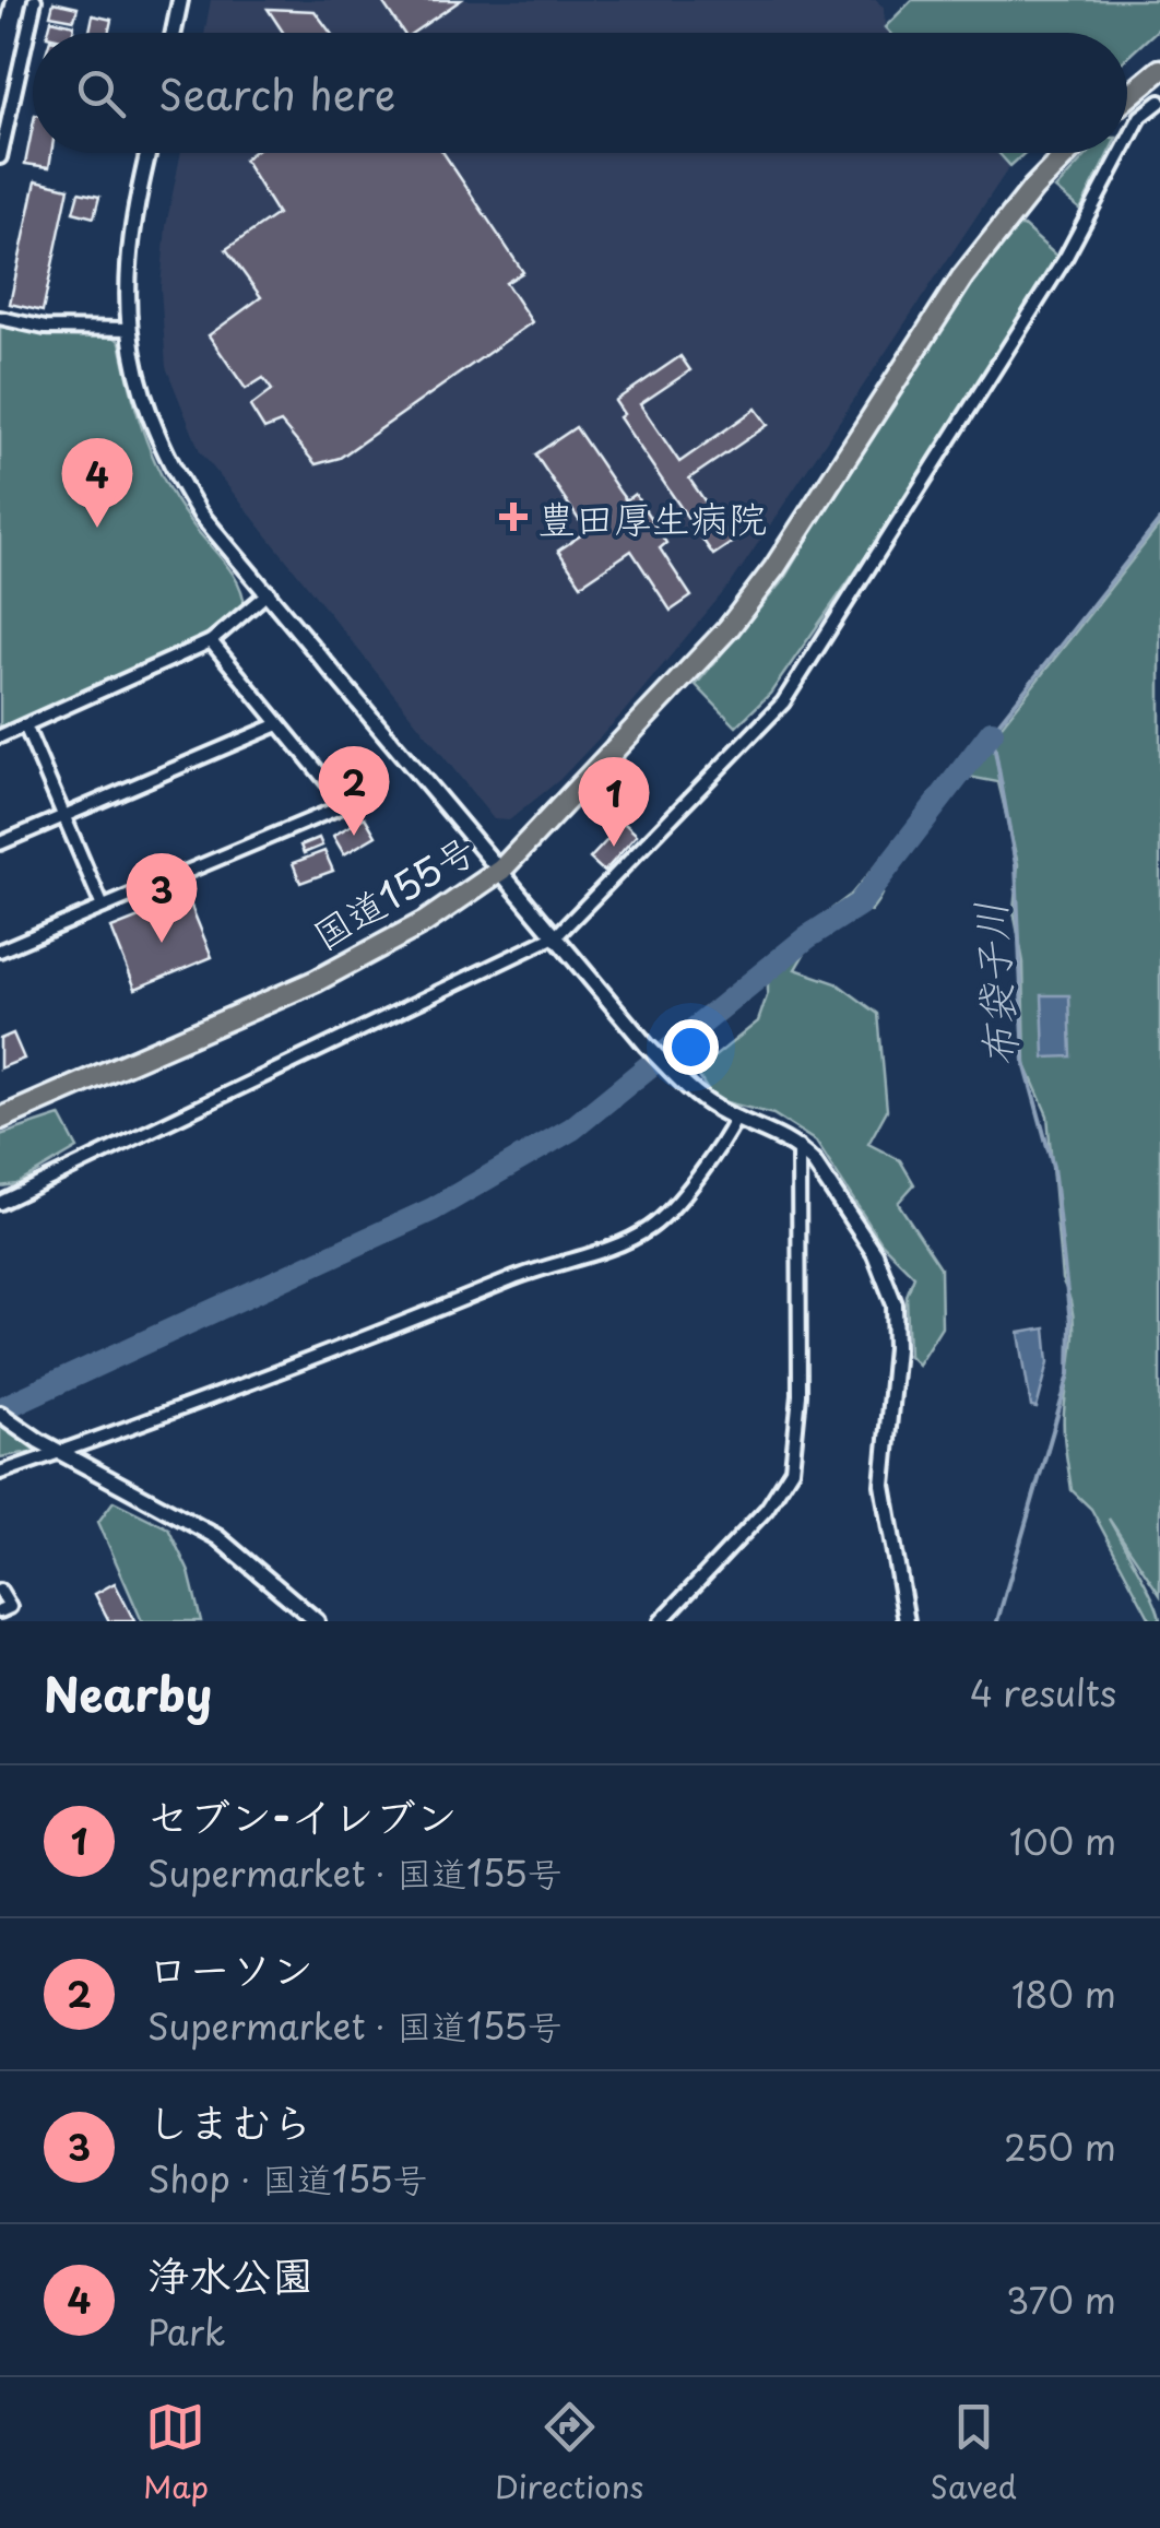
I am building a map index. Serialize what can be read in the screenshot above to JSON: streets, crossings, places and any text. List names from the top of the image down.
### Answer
{
  "streets": {
    "highway": ["国道155号"]
  },
  "water": ["布袋子川"],
  "places": {
    "health": ["豊田厚生病院"]
  },
  "page": {
    "search": "Search here",
    "pins": [
      "4",
      "2",
      "1",
      "3"
    ],
    "heading": ["Nearby", "4 results"],
    "list": [
      {
        "mark": "1",
        "name": "セブン-イレブン",
        "note": "Supermarket · 国道155号",
        "value": "100 m"
      },
      {
        "mark": "2",
        "name": "ローソン",
        "note": "Supermarket · 国道155号",
        "value": "180 m"
      },
      {
        "mark": "3",
        "name": "しまむら",
        "note": "Shop · 国道155号",
        "value": "250 m"
      },
      {
        "mark": "4",
        "name": "浄水公園",
        "note": "Park",
        "value": "370 m"
      }
    ],
    "nav": ["Map", "Directions", "Saved"]
  }
}
